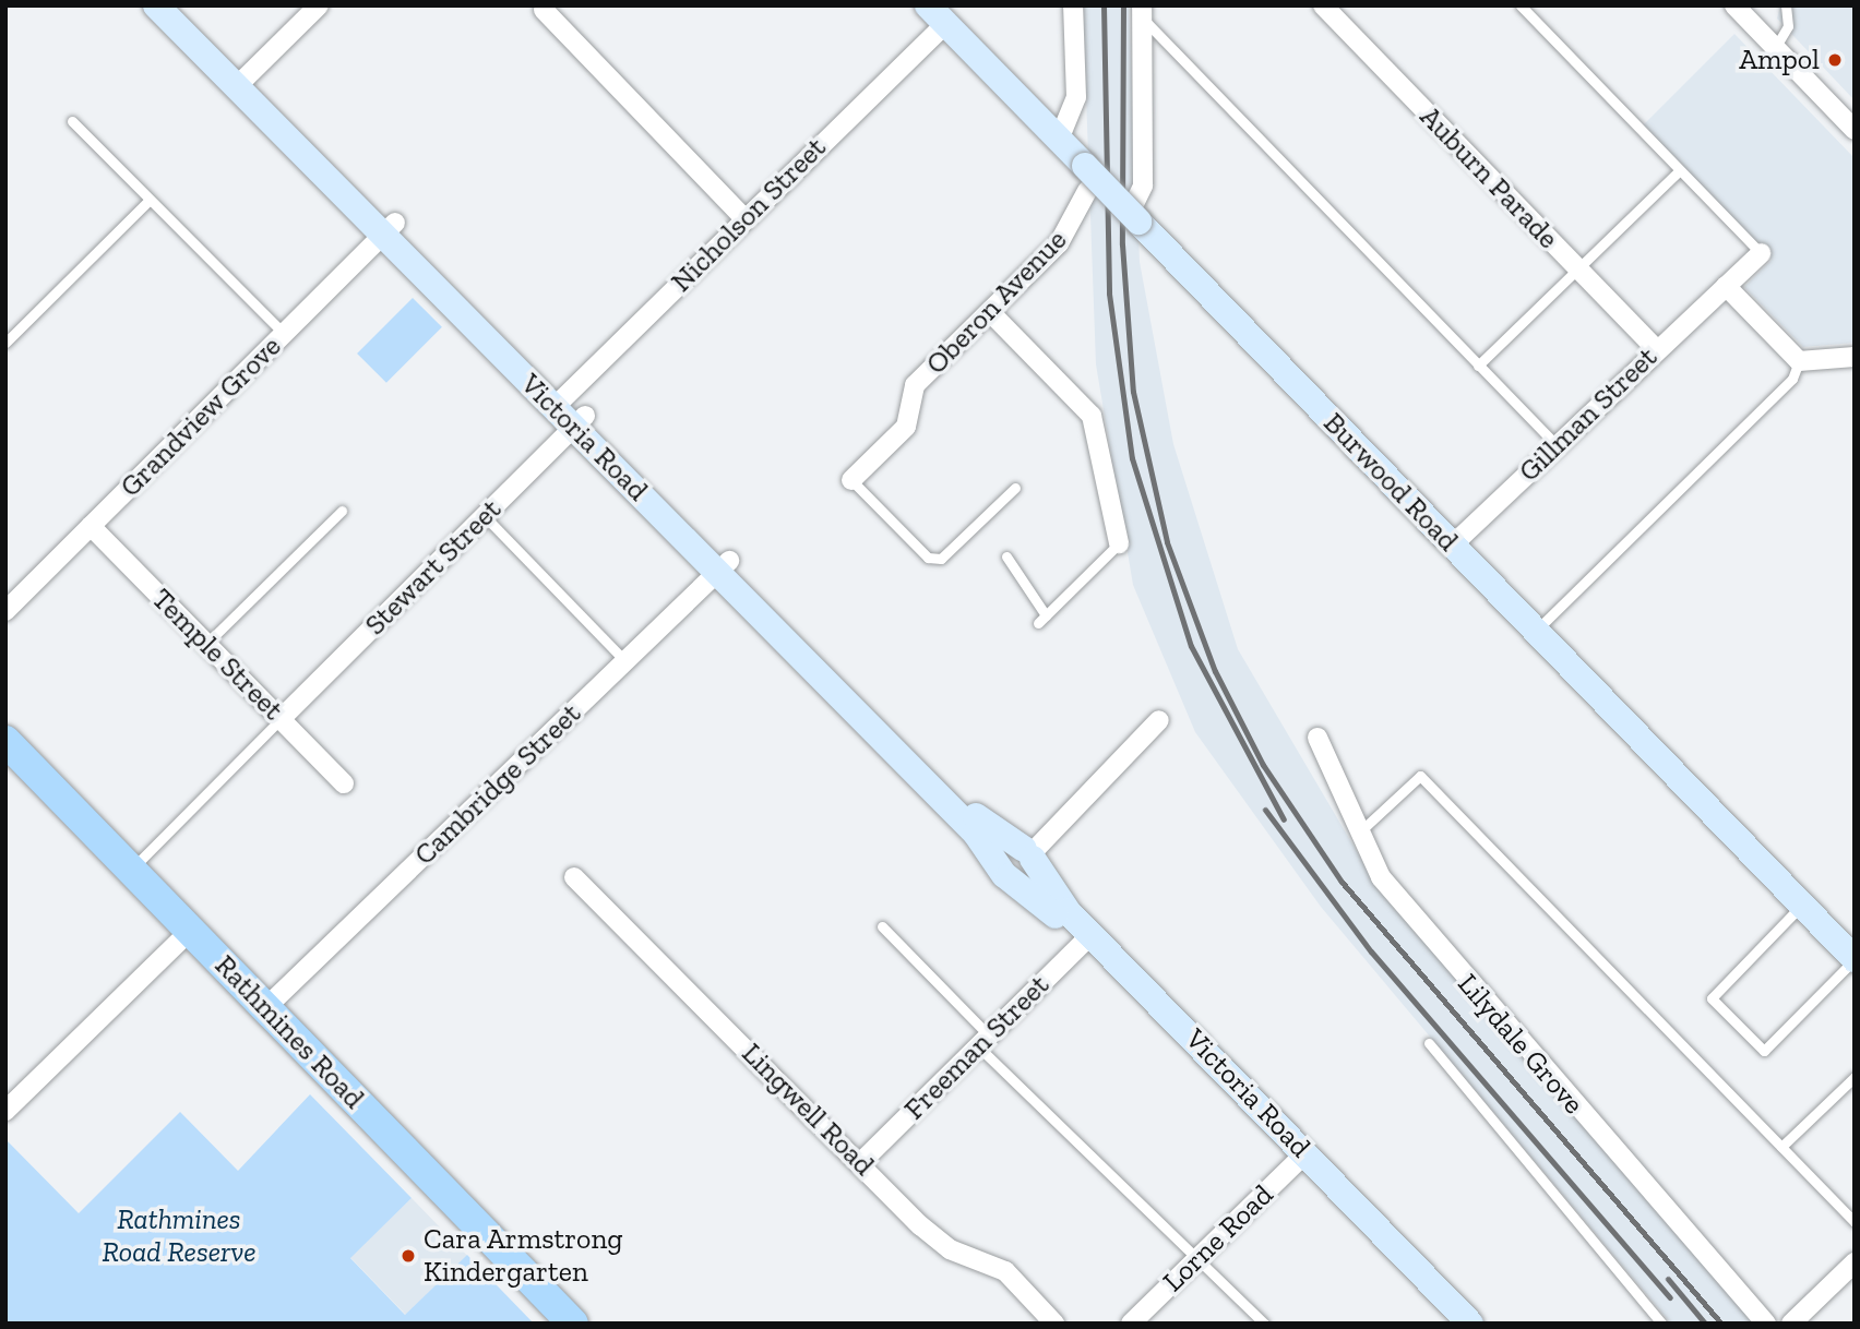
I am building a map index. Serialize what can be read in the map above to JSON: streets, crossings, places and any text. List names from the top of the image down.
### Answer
{
  "streets": {
    "main road": ["Rathmines Road"],
    "street": [
      "Auburn Parade",
      "Nicholson Street",
      "Oberon Avenue",
      "Gillman Street",
      "Grandview Grove",
      "Victoria Road",
      "Burwood Road",
      "Stewart Street",
      "Temple Street",
      "Cambridge Street",
      "Lilydale Grove",
      "Freeman Street",
      "Lingwell Road",
      "Lorne Road"
    ]
  },
  "crossings": [
    ["Auburn Parade", "Gillman Street"],
    ["Nicholson Street", "Victoria Road"],
    ["Nicholson Street", "Burwood Road"],
    ["Oberon Avenue", "Burwood Road"],
    ["Gillman Street", "Burwood Road"],
    ["Grandview Grove", "Victoria Road"],
    ["Grandview Grove", "Temple Street"],
    ["Victoria Road", "Stewart Street"],
    ["Victoria Road", "Cambridge Street"],
    ["Victoria Road", "Freeman Street"],
    ["Victoria Road", "Lorne Road"],
    ["Stewart Street", "Temple Street"],
    ["Cambridge Street", "Rathmines Road"],
    ["Freeman Street", "Lingwell Road"]
  ],
  "parks": ["Rathmines Road Reserve"],
  "places": ["Ampol", "Cara Armstrong Kindergarten"]
}
